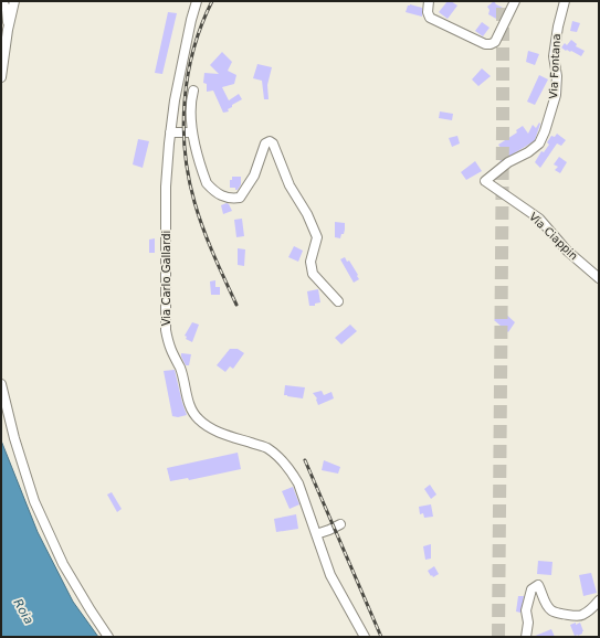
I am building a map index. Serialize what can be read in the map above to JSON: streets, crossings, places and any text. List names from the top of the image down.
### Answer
{
  "streets": {
    "street": ["Via Fontana", "Via Ciappin", "Via Carlo Gallardi"]
  },
  "crossings": [
    ["Via Fontana", "Via Ciappin"]
  ],
  "water": ["Roia"]
}
